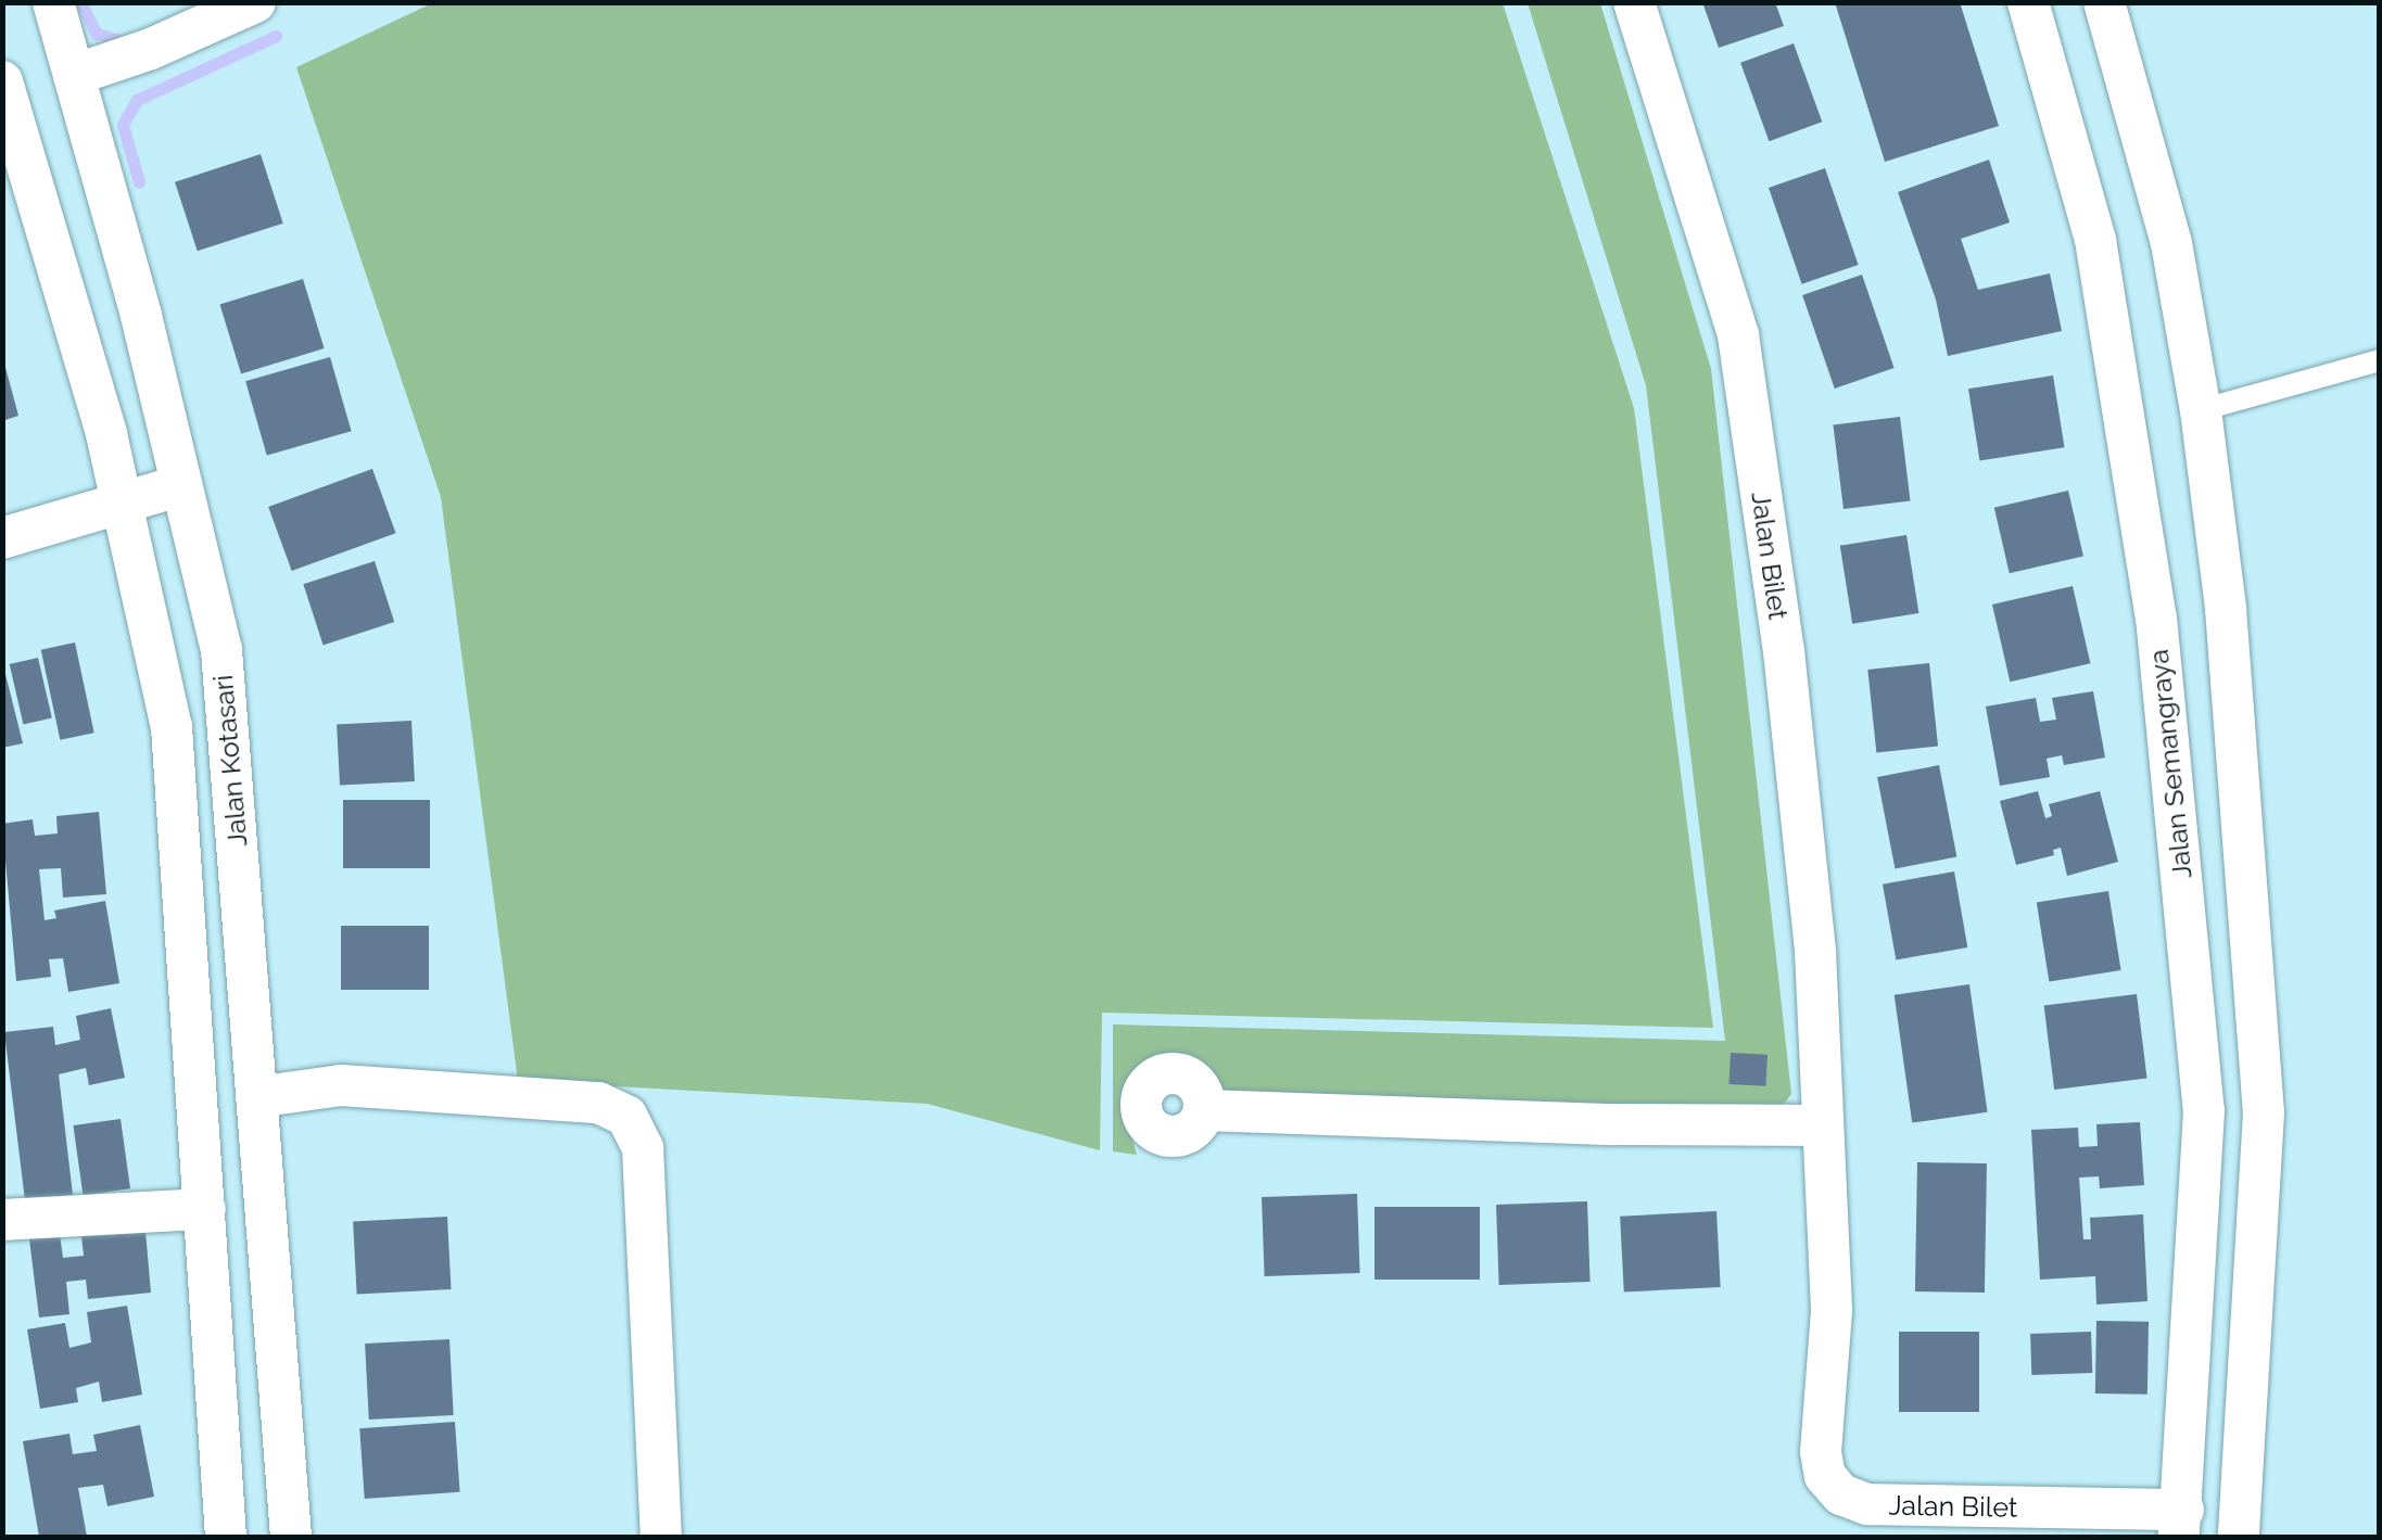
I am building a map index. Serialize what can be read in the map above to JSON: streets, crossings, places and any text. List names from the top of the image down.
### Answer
{
  "streets": {
    "street": ["Jalan Bilet", "Jalan Kotasari", "Jalan Semangraya"]
  },
  "crossings": [
    ["Jalan Bilet", "Jalan Semangraya"]
  ]
}
